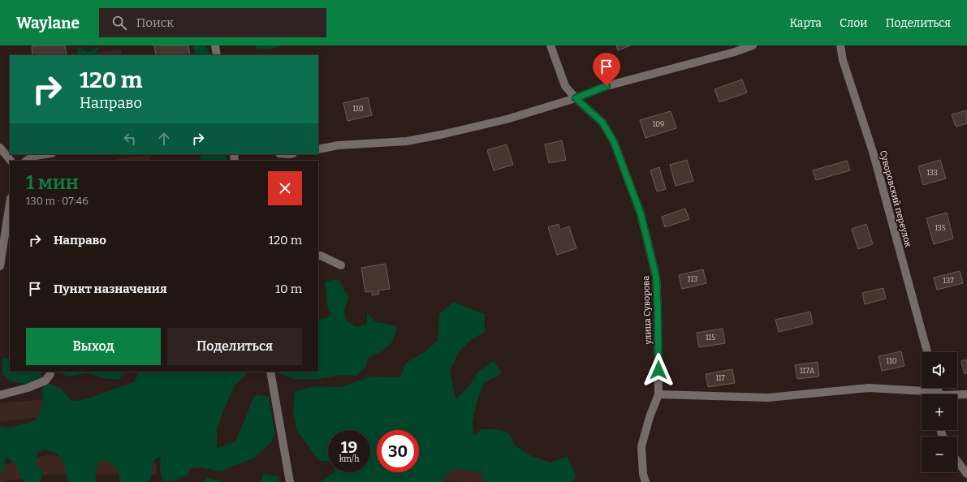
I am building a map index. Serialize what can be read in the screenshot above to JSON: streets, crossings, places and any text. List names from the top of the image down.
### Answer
{
  "streets": {
    "street": ["Суворовский переулок", "улица Суворова"]
  },
  "house_numbers": [
    "110",
    "109",
    "133",
    "135",
    "113",
    "137",
    "115",
    "110",
    "117А",
    "117"
  ],
  "page": {
    "header": "Waylane",
    "search": "Поиск",
    "nav": ["Карта", "Слои", "Поделиться"],
    "turn": ["120 m", "Направо"],
    "heading": ["1 мин", "130 m · 07:46"],
    "list": [
      {
        "name": "Направо",
        "value": "120 m"
      },
      {
        "name": "Пункт назначения",
        "value": "10 m"
      }
    ],
    "buttons": ["Выход", "Поделиться"],
    "map_buttons": ["+", "−"],
    "speed": "19 km/h",
    "limit": "30"
  }
}
